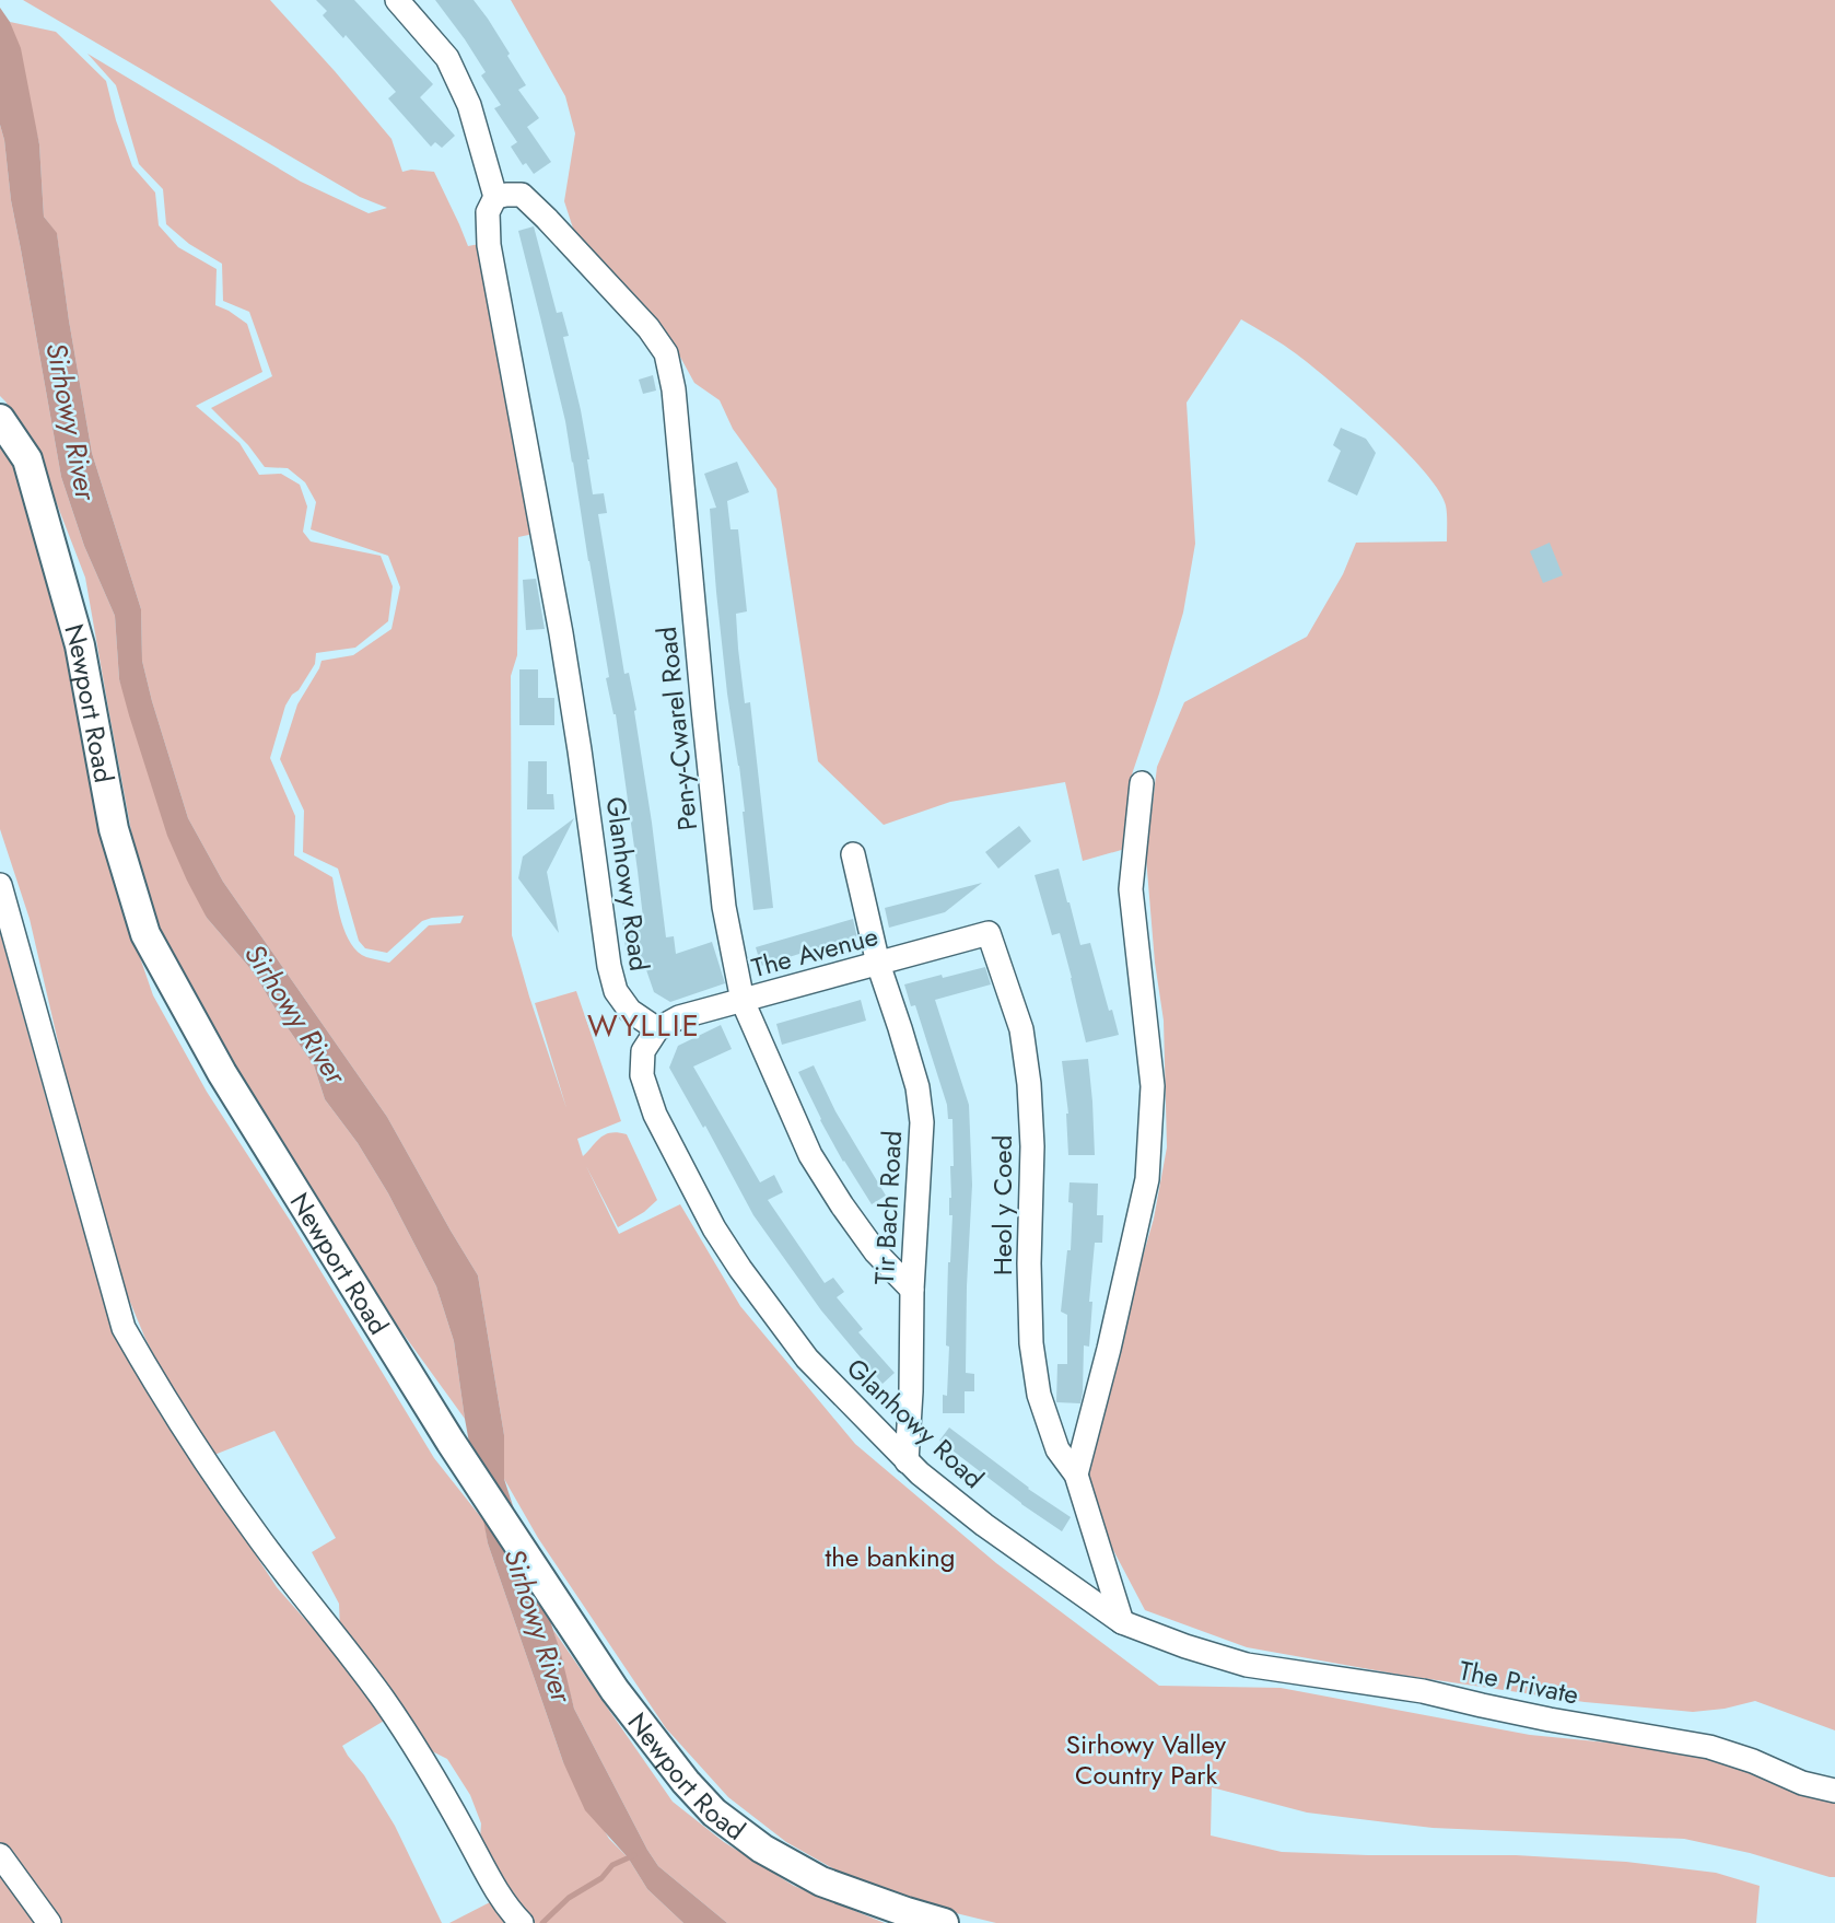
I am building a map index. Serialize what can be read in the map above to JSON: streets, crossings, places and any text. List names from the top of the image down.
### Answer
{
  "streets": {
    "main road": ["Newport Road"],
    "street": [
      "Pen-y-Cwarel Road",
      "Glanhowy Road",
      "The Avenue",
      "Heol y Coed",
      "Tir Bach Road",
      "The Private"
    ]
  },
  "crossings": [
    ["Pen-y-Cwarel Road", "Glanhowy Road"],
    ["Pen-y-Cwarel Road", "The Avenue"],
    ["Pen-y-Cwarel Road", "Tir Bach Road"],
    ["Glanhowy Road", "The Avenue"],
    ["Glanhowy Road", "Heol y Coed"],
    ["Glanhowy Road", "Tir Bach Road"],
    ["Glanhowy Road", "The Private"],
    ["The Avenue", "Heol y Coed"],
    ["The Avenue", "Tir Bach Road"]
  ],
  "districts": ["WYLLIE"],
  "water": ["Sirhowy River"],
  "parks": ["the banking", "Sirhowy Valley Country Park"]
}
